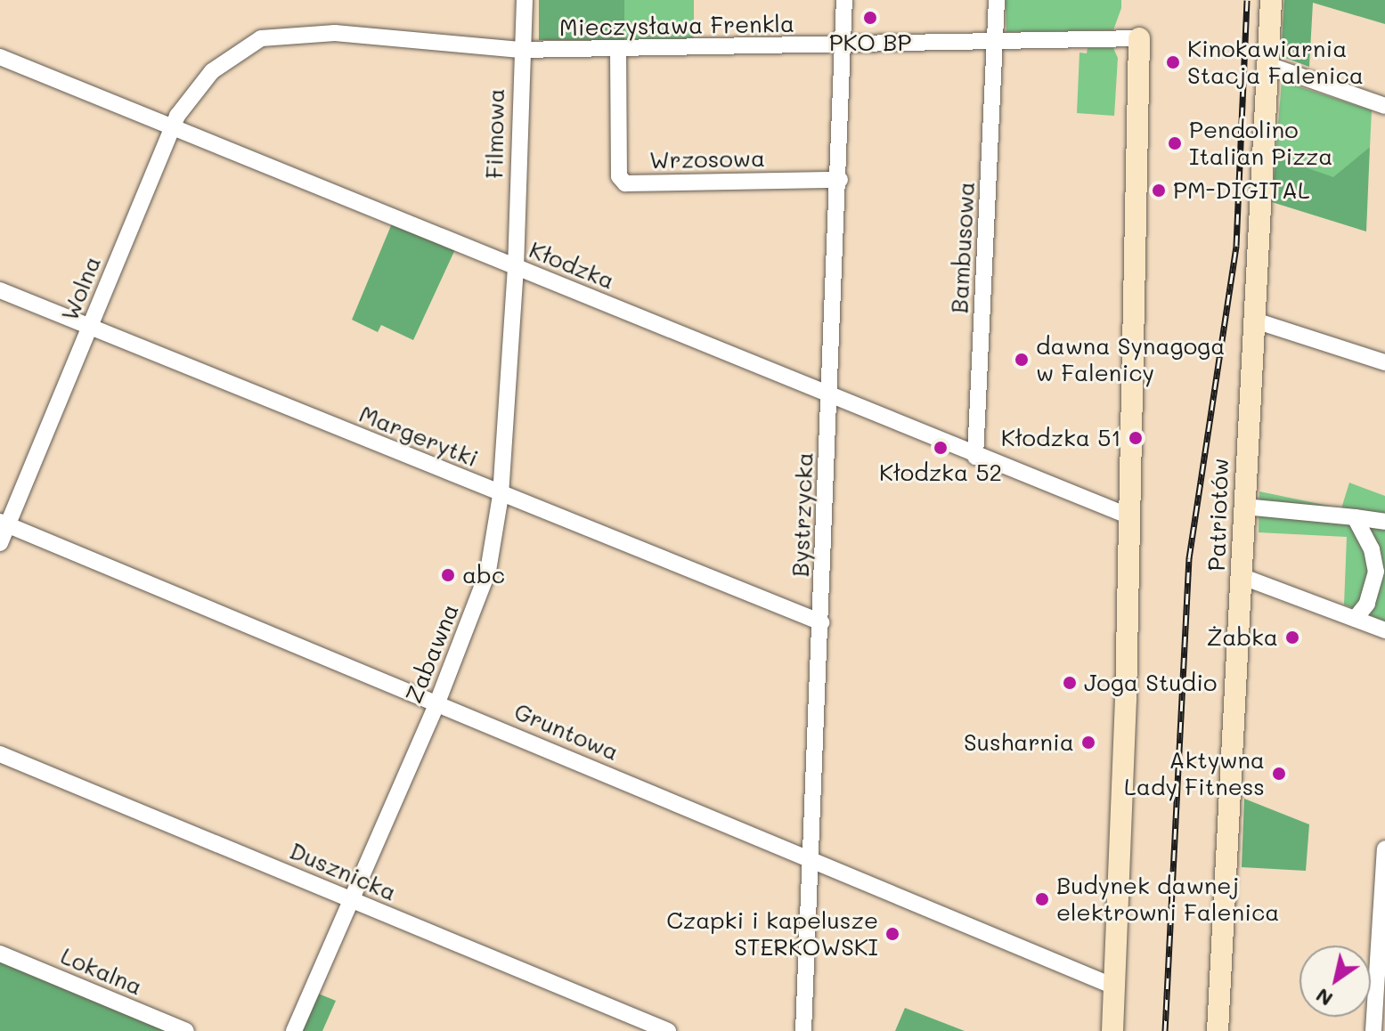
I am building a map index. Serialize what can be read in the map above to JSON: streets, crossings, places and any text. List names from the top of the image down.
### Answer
{
  "streets": {
    "main road": ["Patriotów"],
    "street": [
      "Mieczysława Frenkla",
      "Filmowa",
      "Wrzosowa",
      "Bambusowa",
      "Kłodzka",
      "Wolna",
      "Margerytki",
      "Bystrzycka",
      "Zabawna",
      "Gruntowa",
      "Dusznicka",
      "Lokalna"
    ]
  },
  "crossings": [
    ["Mieczysława Frenkla", "Filmowa"],
    ["Mieczysława Frenkla", "Wrzosowa"],
    ["Mieczysława Frenkla", "Bambusowa"],
    ["Mieczysława Frenkla", "Wolna"],
    ["Mieczysława Frenkla", "Bystrzycka"],
    ["Filmowa", "Kłodzka"],
    ["Filmowa", "Zabawna"],
    ["Wrzosowa", "Bystrzycka"],
    ["Bambusowa", "Kłodzka"],
    ["Kłodzka", "Wolna"],
    ["Kłodzka", "Bystrzycka"],
    ["Kłodzka", "Zabawna"],
    ["Wolna", "Margerytki"],
    ["Wolna", "Gruntowa"],
    ["Margerytki", "Bystrzycka"],
    ["Margerytki", "Zabawna"],
    ["Bystrzycka", "Gruntowa"],
    ["Zabawna", "Gruntowa"],
    ["Zabawna", "Dusznicka"]
  ],
  "places": [
    "PKO BP",
    "Kinokawiarnia Stacja Falenica",
    "Pendolino Italian Pizza",
    "PM-DIGITAL",
    "dawna Synagoga w Falenicy",
    "Kłodzka 51",
    "Kłodzka 52",
    "abc",
    "Żabka",
    "Joga Studio",
    "Susharnia",
    "Aktywna Lady Fitness",
    "Budynek dawnej elektrowni Falenica",
    "Czapki i kapelusze STERKOWSKI"
  ],
  "north": "bottom left"
}
